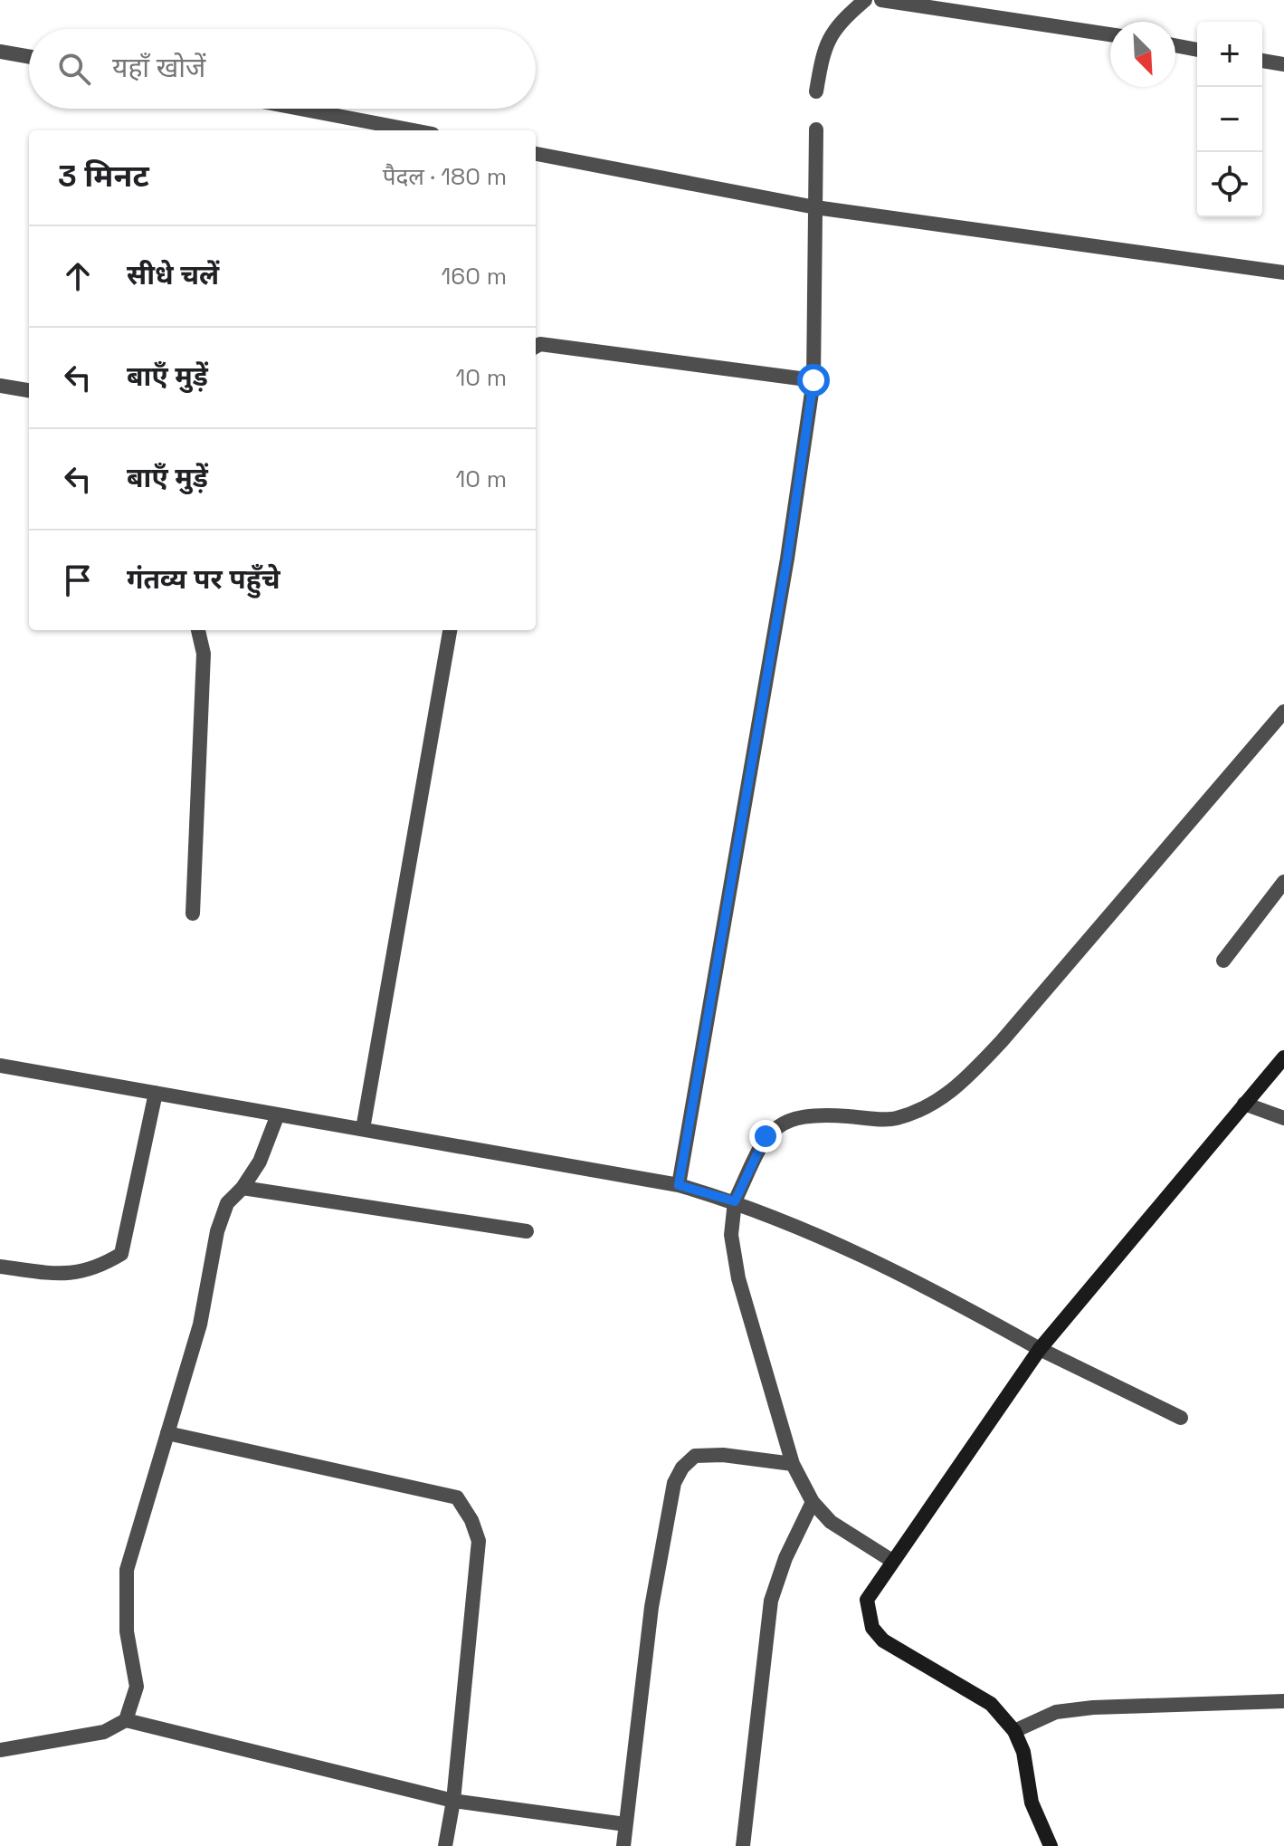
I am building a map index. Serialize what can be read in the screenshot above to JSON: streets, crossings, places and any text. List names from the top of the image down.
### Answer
{
  "north": "bottom right",
  "page": {
    "map_buttons": ["+", "−"],
    "search": "यहाँ खोजें",
    "heading": ["3 मिनट", "पैदल · 180 m"],
    "list": [
      ["सीधे चलें", "160 m"],
      ["बाएँ मुड़ें", "10 m"],
      ["बाएँ मुड़ें", "10 m"],
      "गंतव्य पर पहुँचे"
    ]
  }
}
